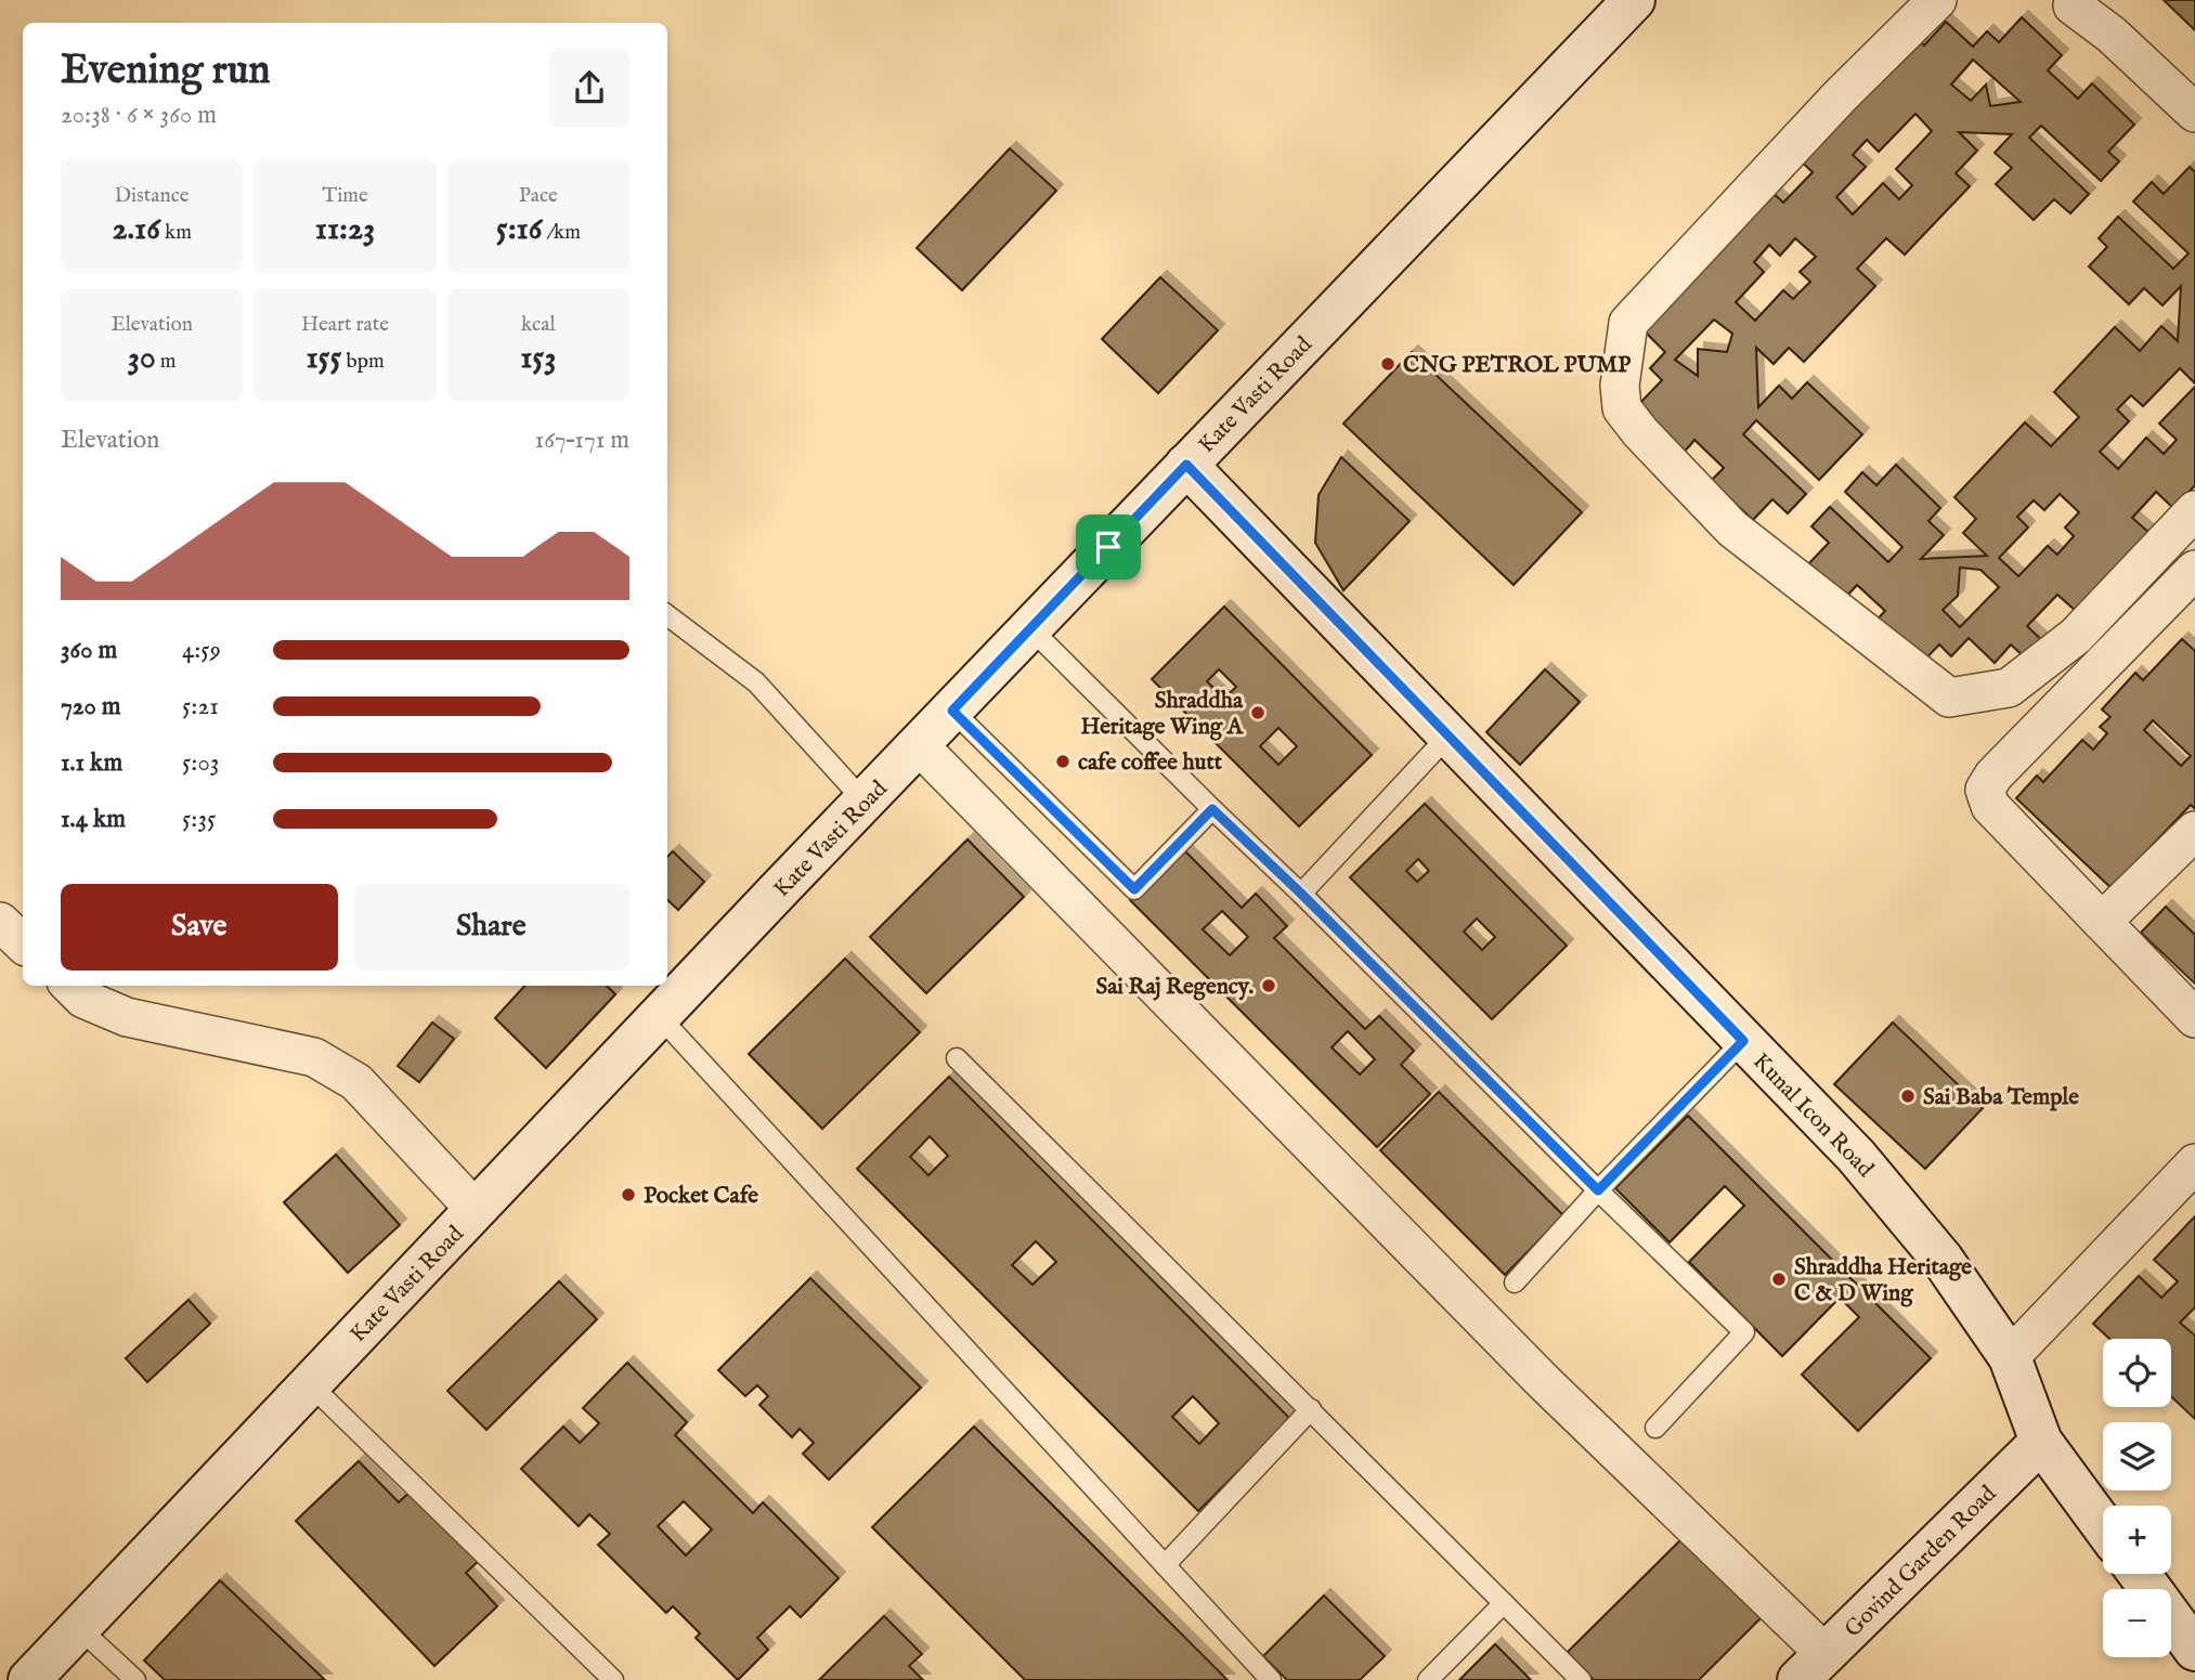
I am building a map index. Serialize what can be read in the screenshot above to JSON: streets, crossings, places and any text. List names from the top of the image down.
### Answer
{
  "streets": {
    "street": ["Kate Vasti Road", "Kunal Icon Road", "Govind Garden Road"]
  },
  "crossings": [
    ["Kate Vasti Road", "Kunal Icon Road"],
    ["Kunal Icon Road", "Govind Garden Road"]
  ],
  "places": [
    "CNG PETROL PUMP",
    "Shraddha Heritage Wing A",
    "cafe coffee hutt",
    "Sai Raj Regency.",
    "Sai Baba Temple",
    "Pocket Cafe",
    "Shraddha Heritage C & D Wing"
  ],
  "page": {
    "heading": ["Evening run", "20:38 · 6 × 360 m"],
    "stats": [
      ["Distance", "2.16 km"],
      ["Time", "11:23"],
      ["Pace", "5:16 /km"],
      ["Elevation", "30 m"],
      ["Heart rate", "155 bpm"],
      ["kcal", "153"]
    ],
    "chart": ["Elevation", "167–171 m"],
    "list": [
      {
        "name": "360 m",
        "note": "4:59"
      },
      {
        "name": "720 m",
        "note": "5:21"
      },
      {
        "name": "1.1 km",
        "note": "5:03"
      },
      {
        "name": "1.4 km",
        "note": "5:35"
      }
    ],
    "buttons": ["Save", "Share"],
    "map_buttons": ["+", "−"]
  }
}
